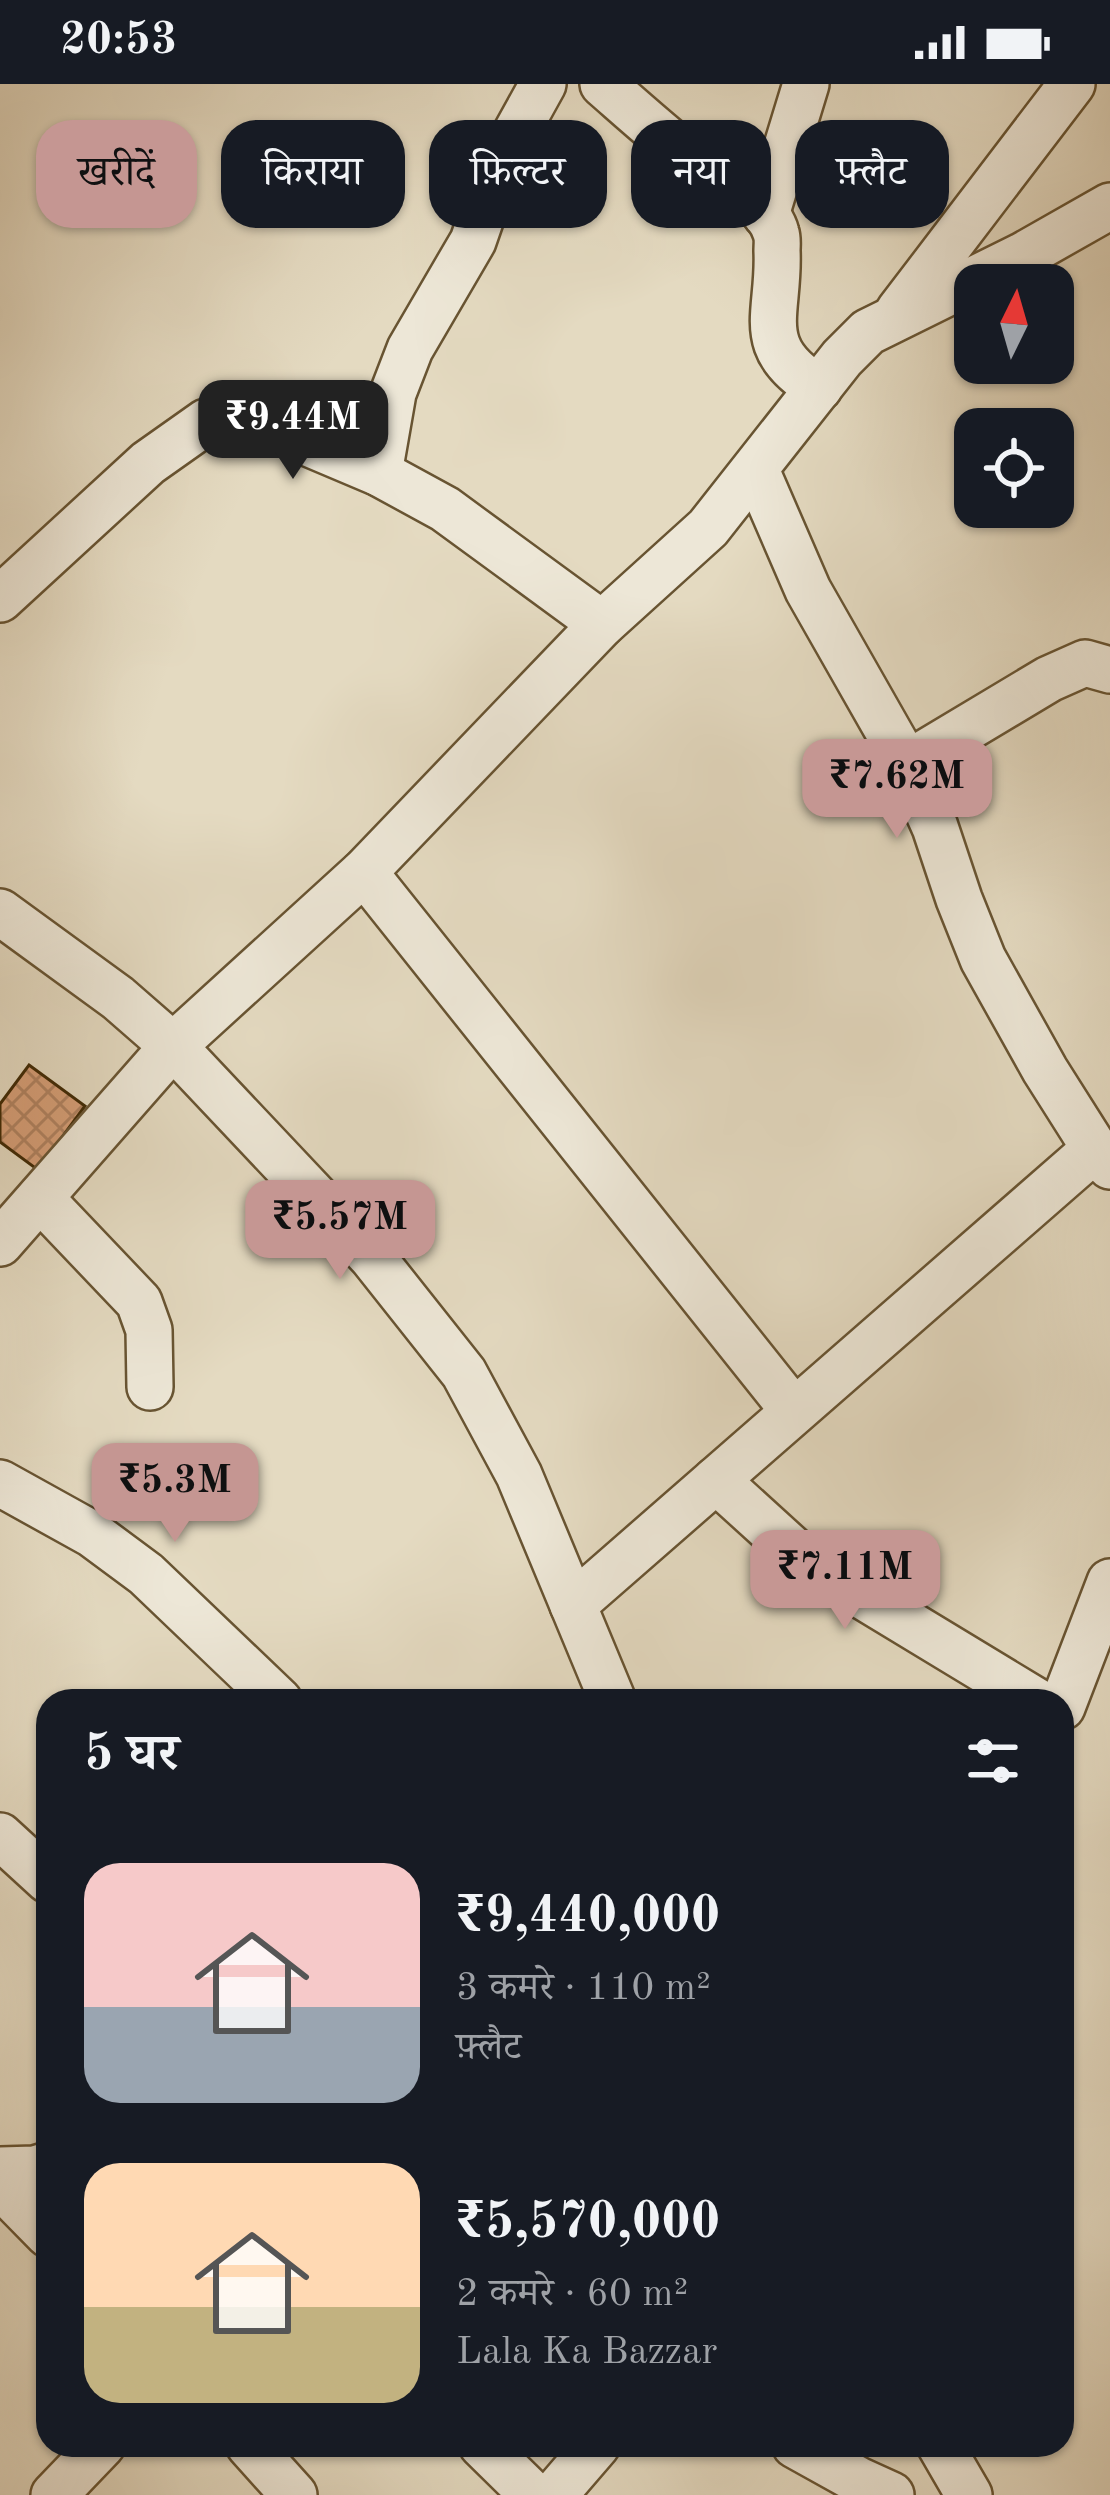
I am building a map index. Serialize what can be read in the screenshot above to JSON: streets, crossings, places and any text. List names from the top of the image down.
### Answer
{
  "north": "top",
  "page": {
    "status": "20:53",
    "chip": [
      "खरीदें",
      "किराया",
      "फ़िल्टर",
      "नया",
      "फ़्लैट"
    ],
    "price": [
      "₹9.44M",
      "₹7.62M",
      "₹5.57M",
      "₹5.3M",
      "₹7.11M"
    ],
    "heading": "5 घर",
    "list": [
      {
        "name": "₹9,440,000",
        "note": "3 कमरे · 110 m² · फ़्लैट"
      },
      {
        "name": "₹5,570,000",
        "note": "2 कमरे · 60 m² · Lala Ka Bazzar"
      }
    ]
  }
}
